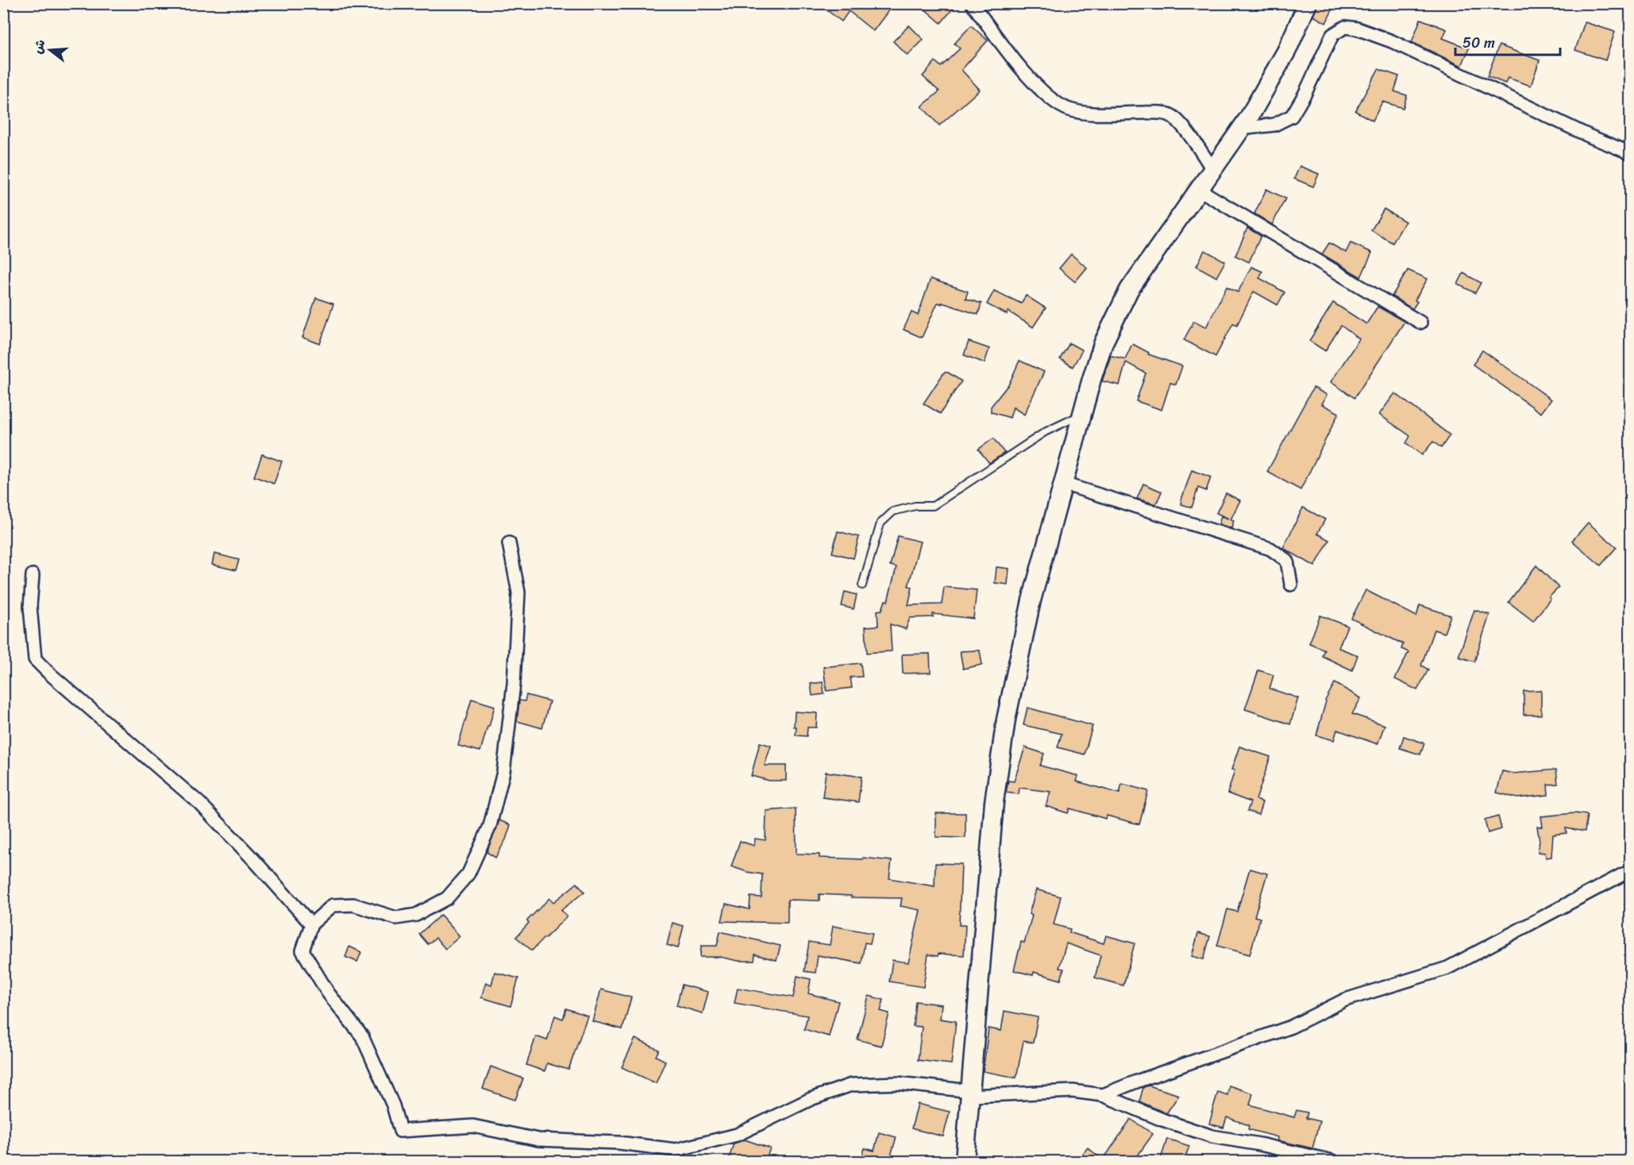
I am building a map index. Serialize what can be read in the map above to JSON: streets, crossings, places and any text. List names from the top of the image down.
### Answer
{
  "scale_bar": "50 m",
  "north": "left"
}
